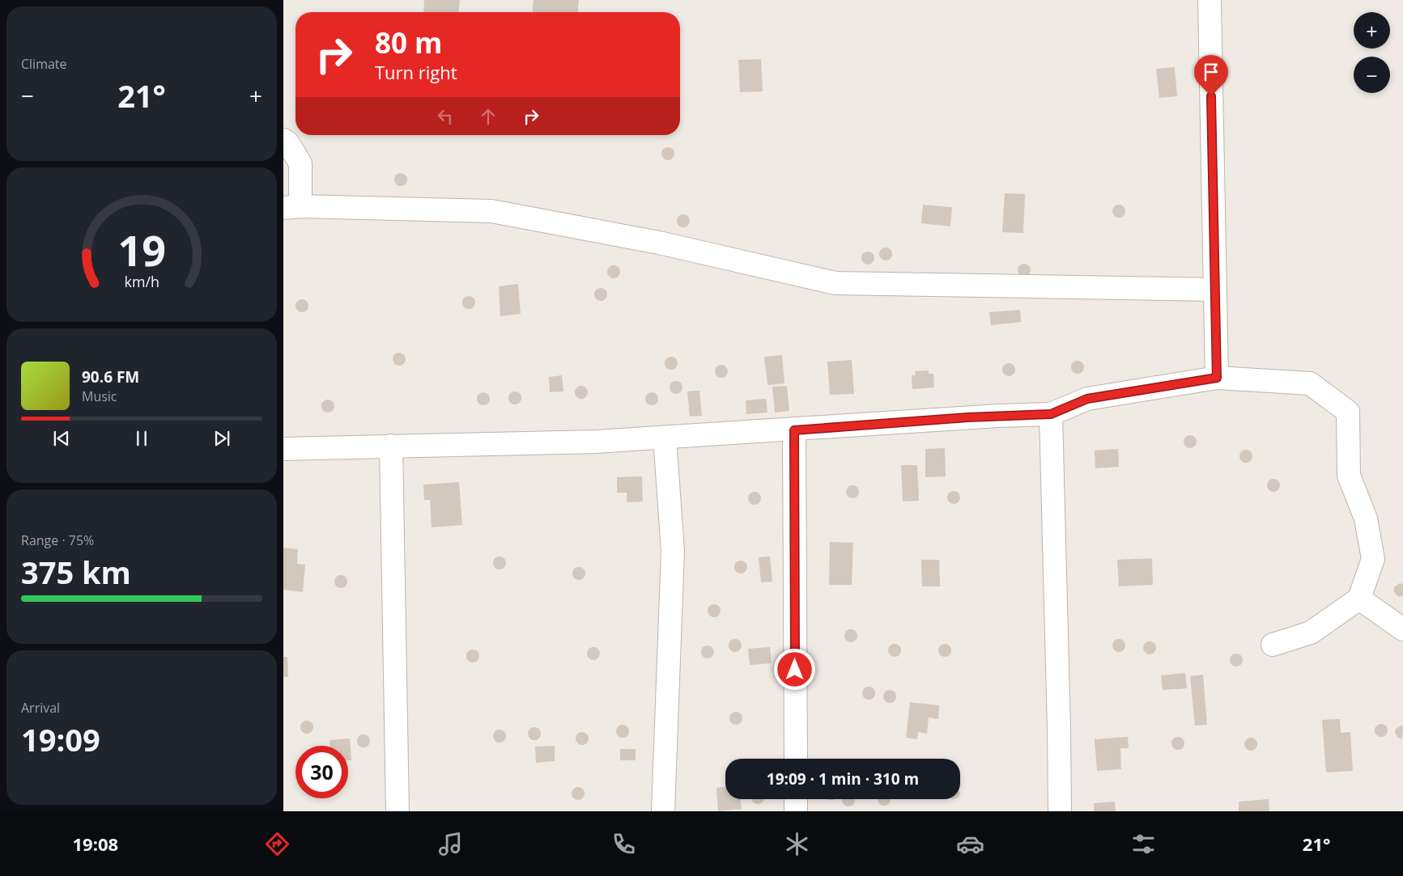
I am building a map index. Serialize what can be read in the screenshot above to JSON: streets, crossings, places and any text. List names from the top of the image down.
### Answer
{
  "page": {
    "tile": [
      "Climate",
      ["Range · 75%", "375 km"],
      ["Arrival", "19:09"]
    ],
    "map_buttons": ["+", "−"],
    "turn": ["80 m", "Turn right"],
    "heat": ["−", "21°", "+"],
    "song": ["90.6 FM", "Music"],
    "limit": "30",
    "trip": "19:09 · 1 min · 310 m",
    "tabs": ["19:08", "21°"],
    "gauge": ["19", "km/h"]
  }
}
